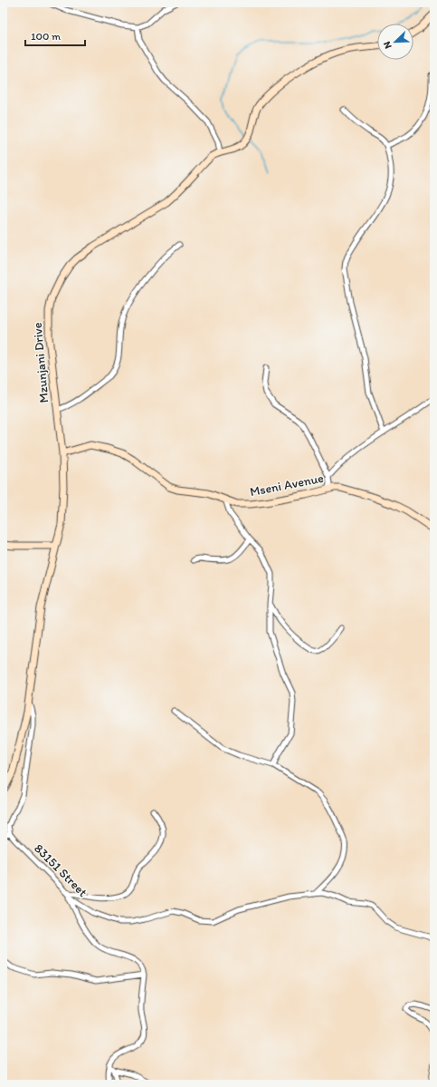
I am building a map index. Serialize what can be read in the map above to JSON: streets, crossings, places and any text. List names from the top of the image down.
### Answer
{
  "streets": {
    "main road": ["Mzunjani Drive", "Mseni Avenue"],
    "street": ["83151 Street"]
  },
  "crossings": [
    ["Mzunjani Drive", "Mseni Avenue"]
  ],
  "scale_bar": "100 m",
  "north": "bottom left"
}
